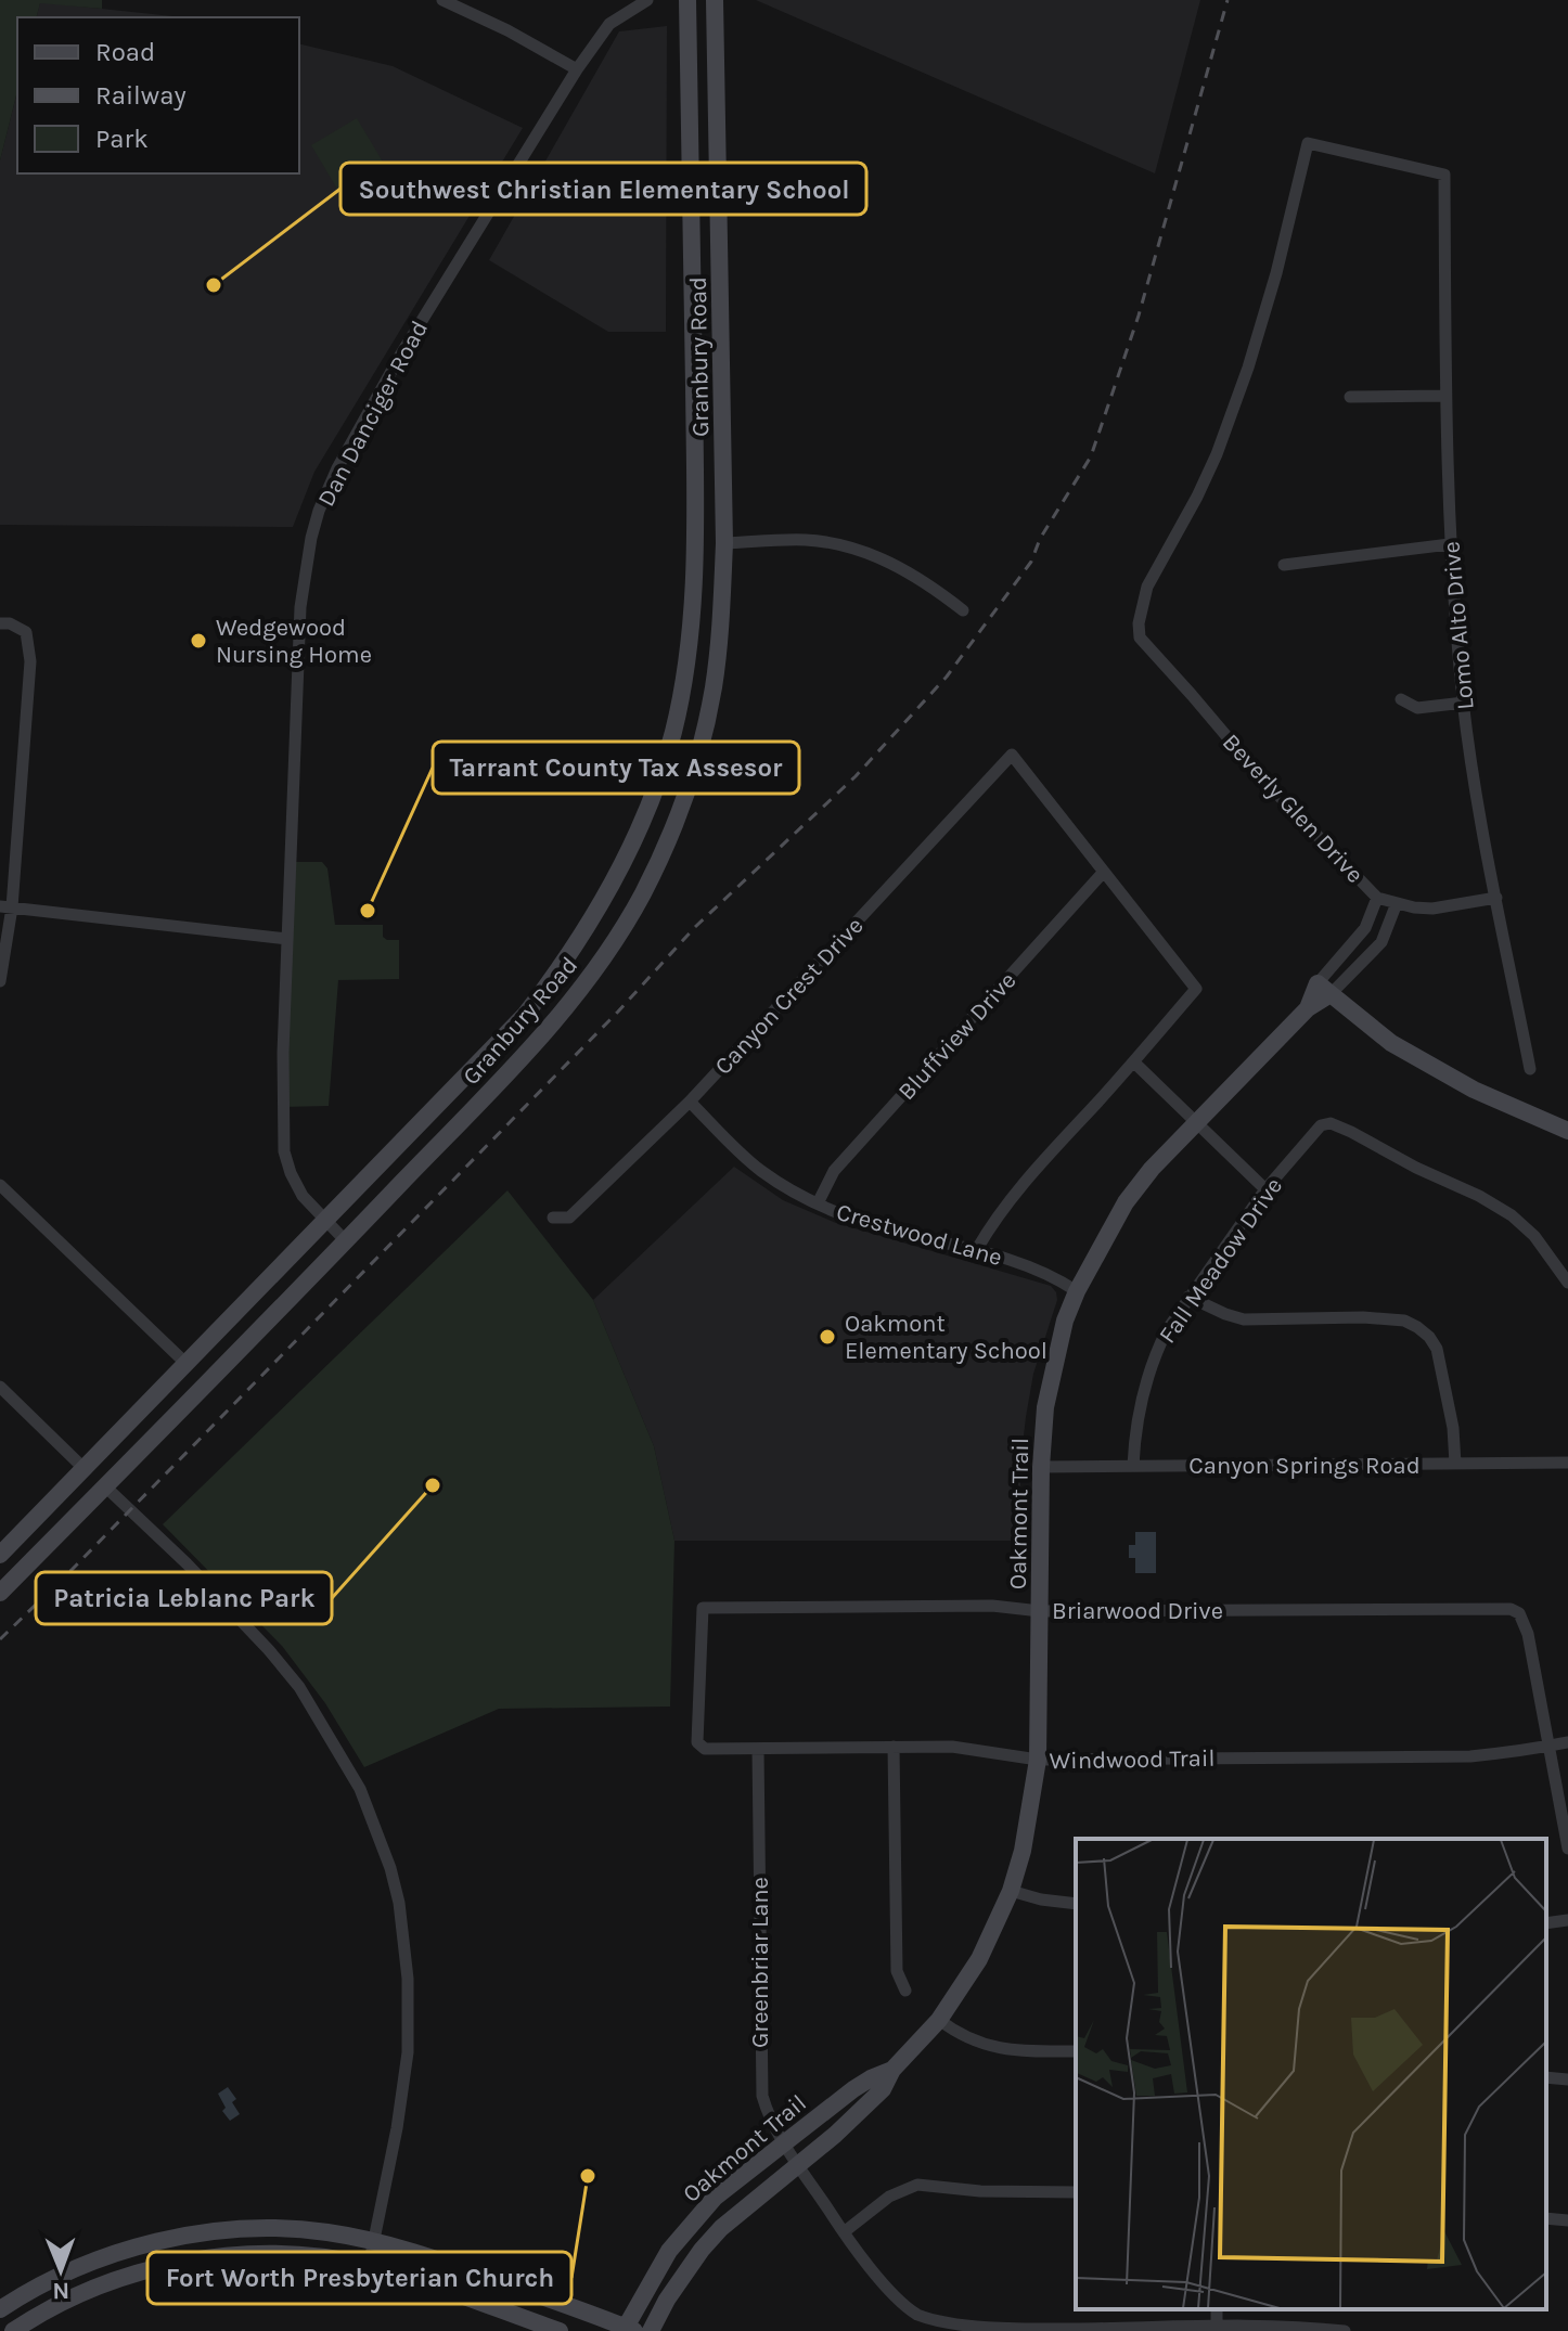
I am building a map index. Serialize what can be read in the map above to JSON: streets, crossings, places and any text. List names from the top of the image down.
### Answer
{
  "streets": {
    "main road": ["Granbury Road", "Oakmont Trail"],
    "street": [
      "Dan Danciger Road",
      "Lomo Alto Drive",
      "Beverly Glen Drive",
      "Canyon Crest Drive",
      "Bluffview Drive",
      "Crestwood Lane",
      "Fall Meadow Drive",
      "Canyon Springs Road",
      "Briarwood Drive",
      "Windwood Trail",
      "Greenbriar Lane"
    ]
  },
  "crossings": [
    ["Granbury Road", "Dan Danciger Road"],
    ["Lomo Alto Drive", "Beverly Glen Drive"],
    ["Beverly Glen Drive", "Oakmont Trail"],
    ["Canyon Crest Drive", "Bluffview Drive"],
    ["Canyon Crest Drive", "Crestwood Lane"],
    ["Bluffview Drive", "Crestwood Lane"],
    ["Crestwood Lane", "Oakmont Trail"],
    ["Fall Meadow Drive", "Canyon Springs Road"],
    ["Canyon Springs Road", "Oakmont Trail"],
    ["Oakmont Trail", "Briarwood Drive"],
    ["Oakmont Trail", "Windwood Trail"],
    ["Oakmont Trail", "Greenbriar Lane"],
    ["Briarwood Drive", "Windwood Trail"],
    ["Windwood Trail", "Greenbriar Lane"]
  ],
  "places": [
    "Southwest Christian Elementary School",
    "Wedgewood Nursing Home",
    "Tarrant County Tax Assesor",
    "Oakmont Elementary School",
    "Patricia Leblanc Park",
    "Fort Worth Presbyterian Church"
  ],
  "legend": ["Road", "Railway", "Park"],
  "north": "bottom"
}
